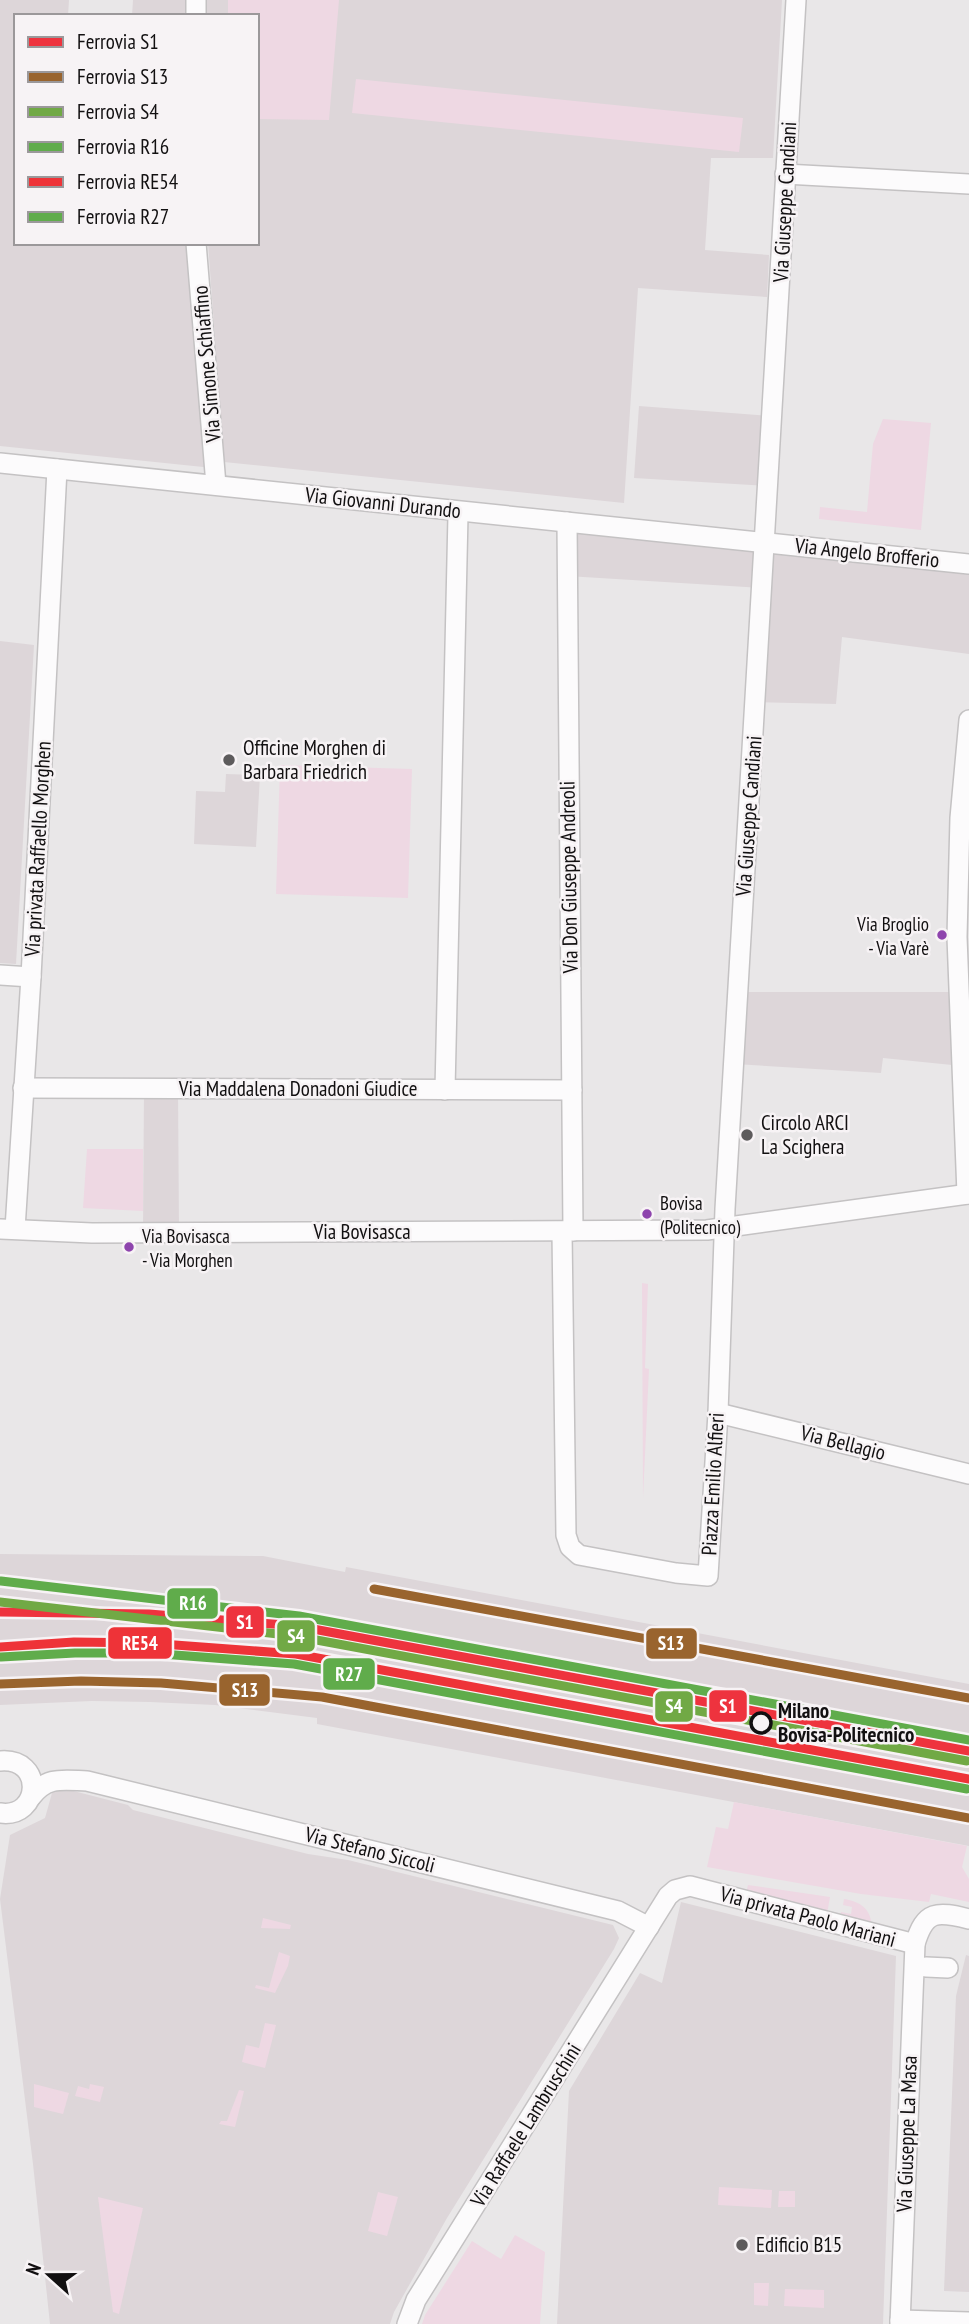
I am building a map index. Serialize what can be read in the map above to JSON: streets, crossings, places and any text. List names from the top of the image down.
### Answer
{
  "streets": {
    "street": [
      "Via Giuseppe Candiani",
      "Via Simone Schiaffino",
      "Via Giovanni Durando",
      "Via Angelo Brofferio",
      "Via privata Raffaello Morghen",
      "Via Don Giuseppe Andreoli",
      "Via Maddalena Donadoni Giudice",
      "Via Bovisasca",
      "Via Bellagio",
      "Piazza Emilio Alfieri",
      "Via Stefano Siccoli",
      "Via privata Paolo Mariani",
      "Via Raffaele Lambruschini",
      "Via Giuseppe La Masa"
    ]
  },
  "crossings": [
    ["Via Giuseppe Candiani", "Via Giovanni Durando"],
    ["Via Giuseppe Candiani", "Via Angelo Brofferio"],
    ["Via Giuseppe Candiani", "Via Bovisasca"],
    ["Via Giuseppe Candiani", "Piazza Emilio Alfieri"],
    ["Via Simone Schiaffino", "Via Giovanni Durando"],
    ["Via Giovanni Durando", "Via Angelo Brofferio"],
    ["Via Giovanni Durando", "Via privata Raffaello Morghen"],
    ["Via Giovanni Durando", "Via Don Giuseppe Andreoli"],
    ["Via privata Raffaello Morghen", "Via Maddalena Donadoni Giudice"],
    ["Via privata Raffaello Morghen", "Via Bovisasca"],
    ["Via Don Giuseppe Andreoli", "Via Maddalena Donadoni Giudice"],
    ["Via Don Giuseppe Andreoli", "Via Bovisasca"],
    ["Via Don Giuseppe Andreoli", "Piazza Emilio Alfieri"],
    ["Via Bovisasca", "Piazza Emilio Alfieri"],
    ["Via Bellagio", "Piazza Emilio Alfieri"],
    ["Via Stefano Siccoli", "Via privata Paolo Mariani"],
    ["Via Stefano Siccoli", "Via Raffaele Lambruschini"],
    ["Via privata Paolo Mariani", "Via Raffaele Lambruschini"],
    ["Via privata Paolo Mariani", "Via Giuseppe La Masa"]
  ],
  "places": [
    "Officine Morghen di Barbara Friedrich",
    "Via Broglio - Via Varè",
    "Circolo ARCI La Scighera",
    "Bovisa (Politecnico)",
    "Via Bovisasca - Via Morghen",
    "Milano Bovisa-Politecnico",
    "Edificio B15"
  ],
  "lines": [
    "rail line R16",
    "rail line S13",
    "rail line S4",
    "rail line S1",
    "rail line RE54",
    "rail line R27"
  ],
  "legend": [
    "Ferrovia S1",
    "Ferrovia S13",
    "Ferrovia S4",
    "Ferrovia R16",
    "Ferrovia RE54",
    "Ferrovia R27"
  ],
  "north": "left"
}
